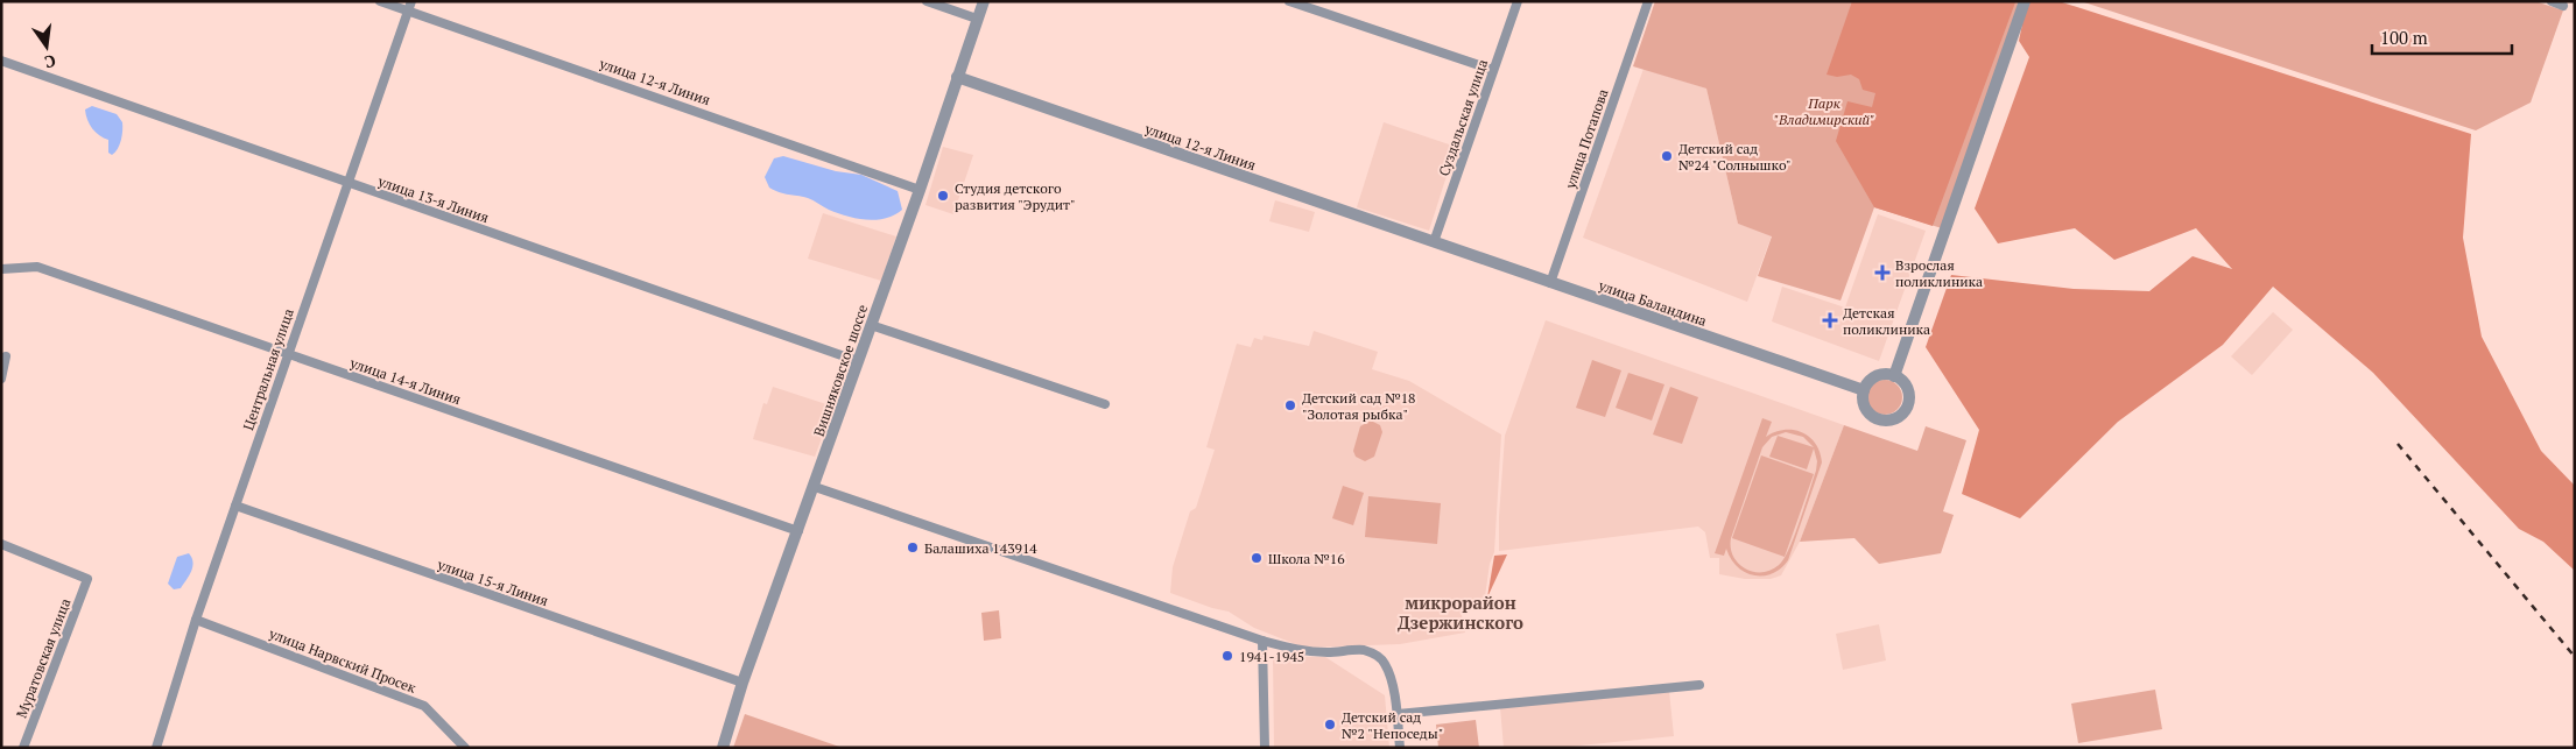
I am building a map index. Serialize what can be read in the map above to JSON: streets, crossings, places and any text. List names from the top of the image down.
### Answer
{
  "streets": {
    "street": [
      "улица 12-я Линия",
      "Суздальская улица",
      "улица Потапова",
      "улица 13-я Линия",
      "улица Баландина",
      "Центральная улица",
      "Вишняковское шоссе",
      "улица 14-я Линия",
      "улица 15-я Линия",
      "Муратовская улица",
      "улица Нарвский Просек"
    ]
  },
  "crossings": [
    ["улица 12-я Линия", "Суздальская улица"],
    ["улица 12-я Линия", "улица Баландина"],
    ["улица 12-я Линия", "Центральная улица"],
    ["улица 12-я Линия", "Вишняковское шоссе"],
    ["Суздальская улица", "улица Баландина"],
    ["улица Потапова", "улица Баландина"],
    ["улица 13-я Линия", "Центральная улица"],
    ["улица 13-я Линия", "Вишняковское шоссе"],
    ["Центральная улица", "улица 14-я Линия"],
    ["Центральная улица", "улица 15-я Линия"],
    ["Центральная улица", "улица Нарвский Просек"],
    ["Вишняковское шоссе", "улица 14-я Линия"],
    ["Вишняковское шоссе", "улица 15-я Линия"]
  ],
  "districts": ["микрорайон Дзержинского"],
  "parks": ["Парк \"Владимирский\""],
  "places": {
    "other": [
      "Детский сад №24 \"Солнышко\"",
      "Студия детского развития \"Эрудит\"",
      "Детский сад №18 \"Золотая рыбка\"",
      "Балашиха 143914",
      "Школа №16",
      "1941-1945",
      "Детский сад №2 \"Непоседы\""
    ],
    "health": ["Взрослая поликлиника", "Детская поликлиника"]
  },
  "scale_bar": "100 m",
  "north": "bottom"
}
